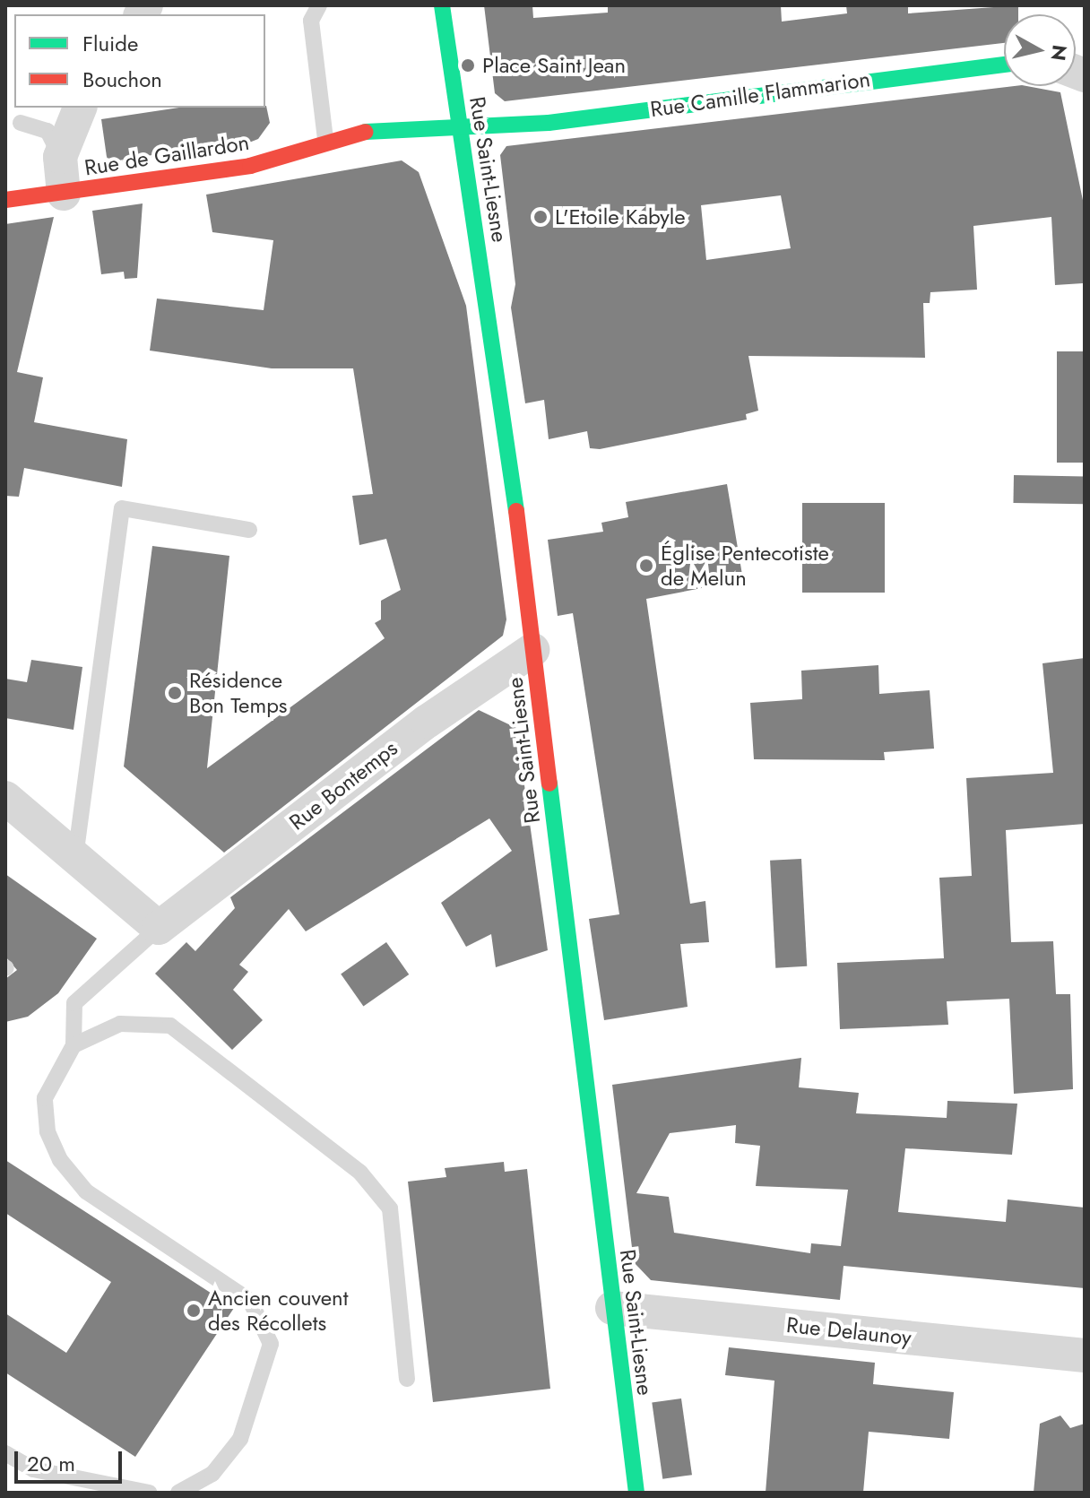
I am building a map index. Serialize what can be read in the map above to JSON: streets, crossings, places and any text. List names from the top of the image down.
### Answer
{
  "streets": {
    "main road": ["Rue Camille Flammarion", "Rue de Gaillardon", "Rue Saint-Liesne"],
    "street": ["Rue Bontemps", "Rue Delaunoy"]
  },
  "crossings": [
    ["Rue Camille Flammarion", "Rue de Gaillardon"],
    ["Rue Camille Flammarion", "Rue Saint-Liesne"],
    ["Rue de Gaillardon", "Rue Saint-Liesne"],
    ["Rue Saint-Liesne", "Rue Bontemps"],
    ["Rue Saint-Liesne", "Rue Delaunoy"]
  ],
  "places": [
    "Place Saint Jean",
    "L'Etoile Kabyle",
    "Église Pentecotiste de Melun",
    "Résidence Bon Temps",
    "Ancien couvent des Récollets"
  ],
  "legend": ["Fluide", "Bouchon"],
  "scale_bar": "20 m",
  "north": "right"
}
